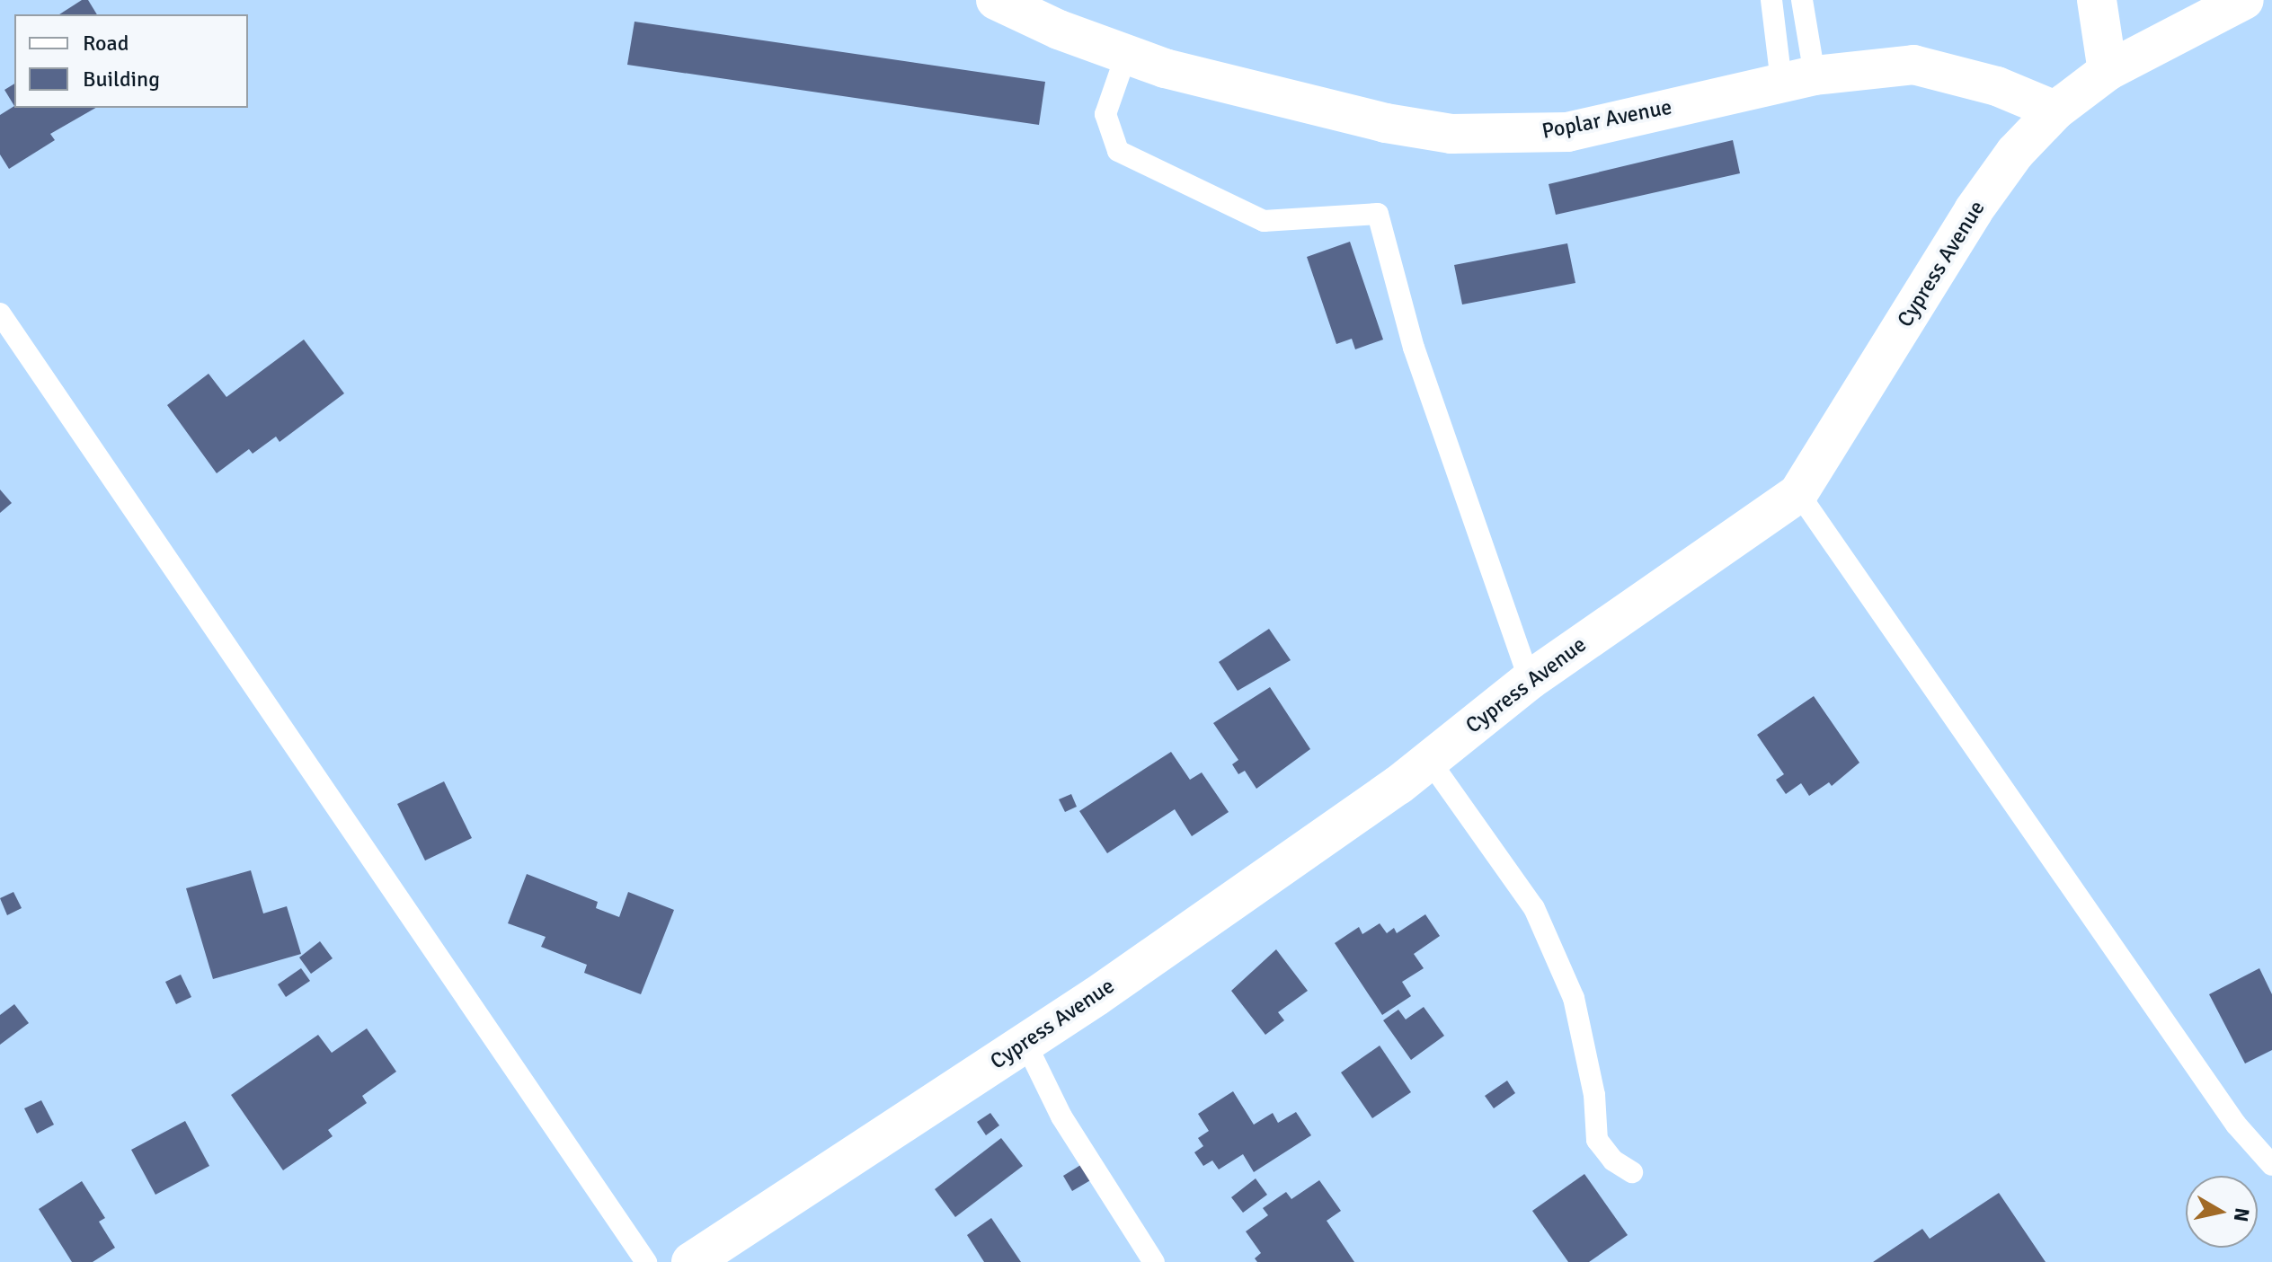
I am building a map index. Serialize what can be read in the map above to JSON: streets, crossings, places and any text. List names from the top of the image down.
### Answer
{
  "streets": {
    "street": ["Poplar Avenue", "Cypress Avenue"]
  },
  "crossings": [
    ["Poplar Avenue", "Cypress Avenue"]
  ],
  "legend": ["Road", "Building"],
  "north": "right"
}
